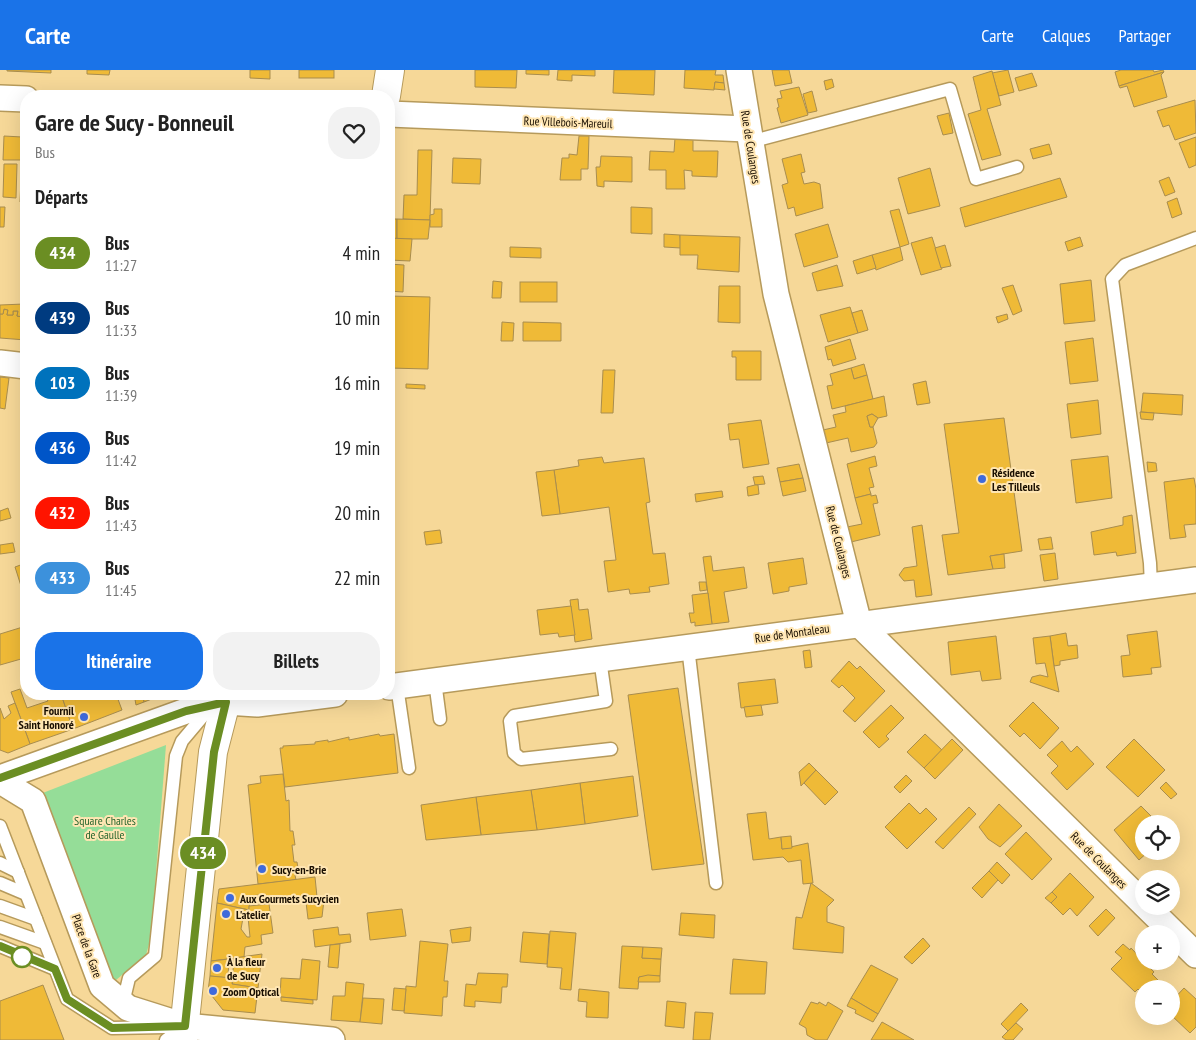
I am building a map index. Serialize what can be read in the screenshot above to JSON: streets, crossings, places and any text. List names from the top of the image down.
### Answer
{
  "streets": {
    "street": [
      "Rue Villebois-Mareuil",
      "Rue de Coulanges",
      "Rue de Montaleau",
      "Place de la Gare"
    ]
  },
  "crossings": [
    ["Rue Villebois-Mareuil", "Rue de Coulanges"],
    ["Rue de Coulanges", "Rue de Montaleau"]
  ],
  "parks": ["Square Charles de Gaulle"],
  "places": [
    "Résidence Les Tilleuls",
    "Fournil Saint Honoré",
    "Sucy-en-Brie",
    "Aux Gourmets Sucycien",
    "L'atelier",
    "À la fleur de Sucy",
    "Zoom Optical"
  ],
  "lines": ["bus line 434"],
  "page": {
    "header": "Carte",
    "nav": ["Carte", "Calques", "Partager"],
    "on_map": "434",
    "heading": [
      ["Gare de Sucy - Bonneuil", "Bus"],
      "Départs"
    ],
    "list": [
      {
        "mark": "434",
        "name": "Bus",
        "note": "11:27",
        "value": "4 min"
      },
      {
        "mark": "439",
        "name": "Bus",
        "note": "11:33",
        "value": "10 min"
      },
      {
        "mark": "103",
        "name": "Bus",
        "note": "11:39",
        "value": "16 min"
      },
      {
        "mark": "436",
        "name": "Bus",
        "note": "11:42",
        "value": "19 min"
      },
      {
        "mark": "432",
        "name": "Bus",
        "note": "11:43",
        "value": "20 min"
      },
      {
        "mark": "433",
        "name": "Bus",
        "note": "11:45",
        "value": "22 min"
      }
    ],
    "buttons": ["Itinéraire", "Billets"],
    "map_buttons": ["+", "−"]
  }
}
